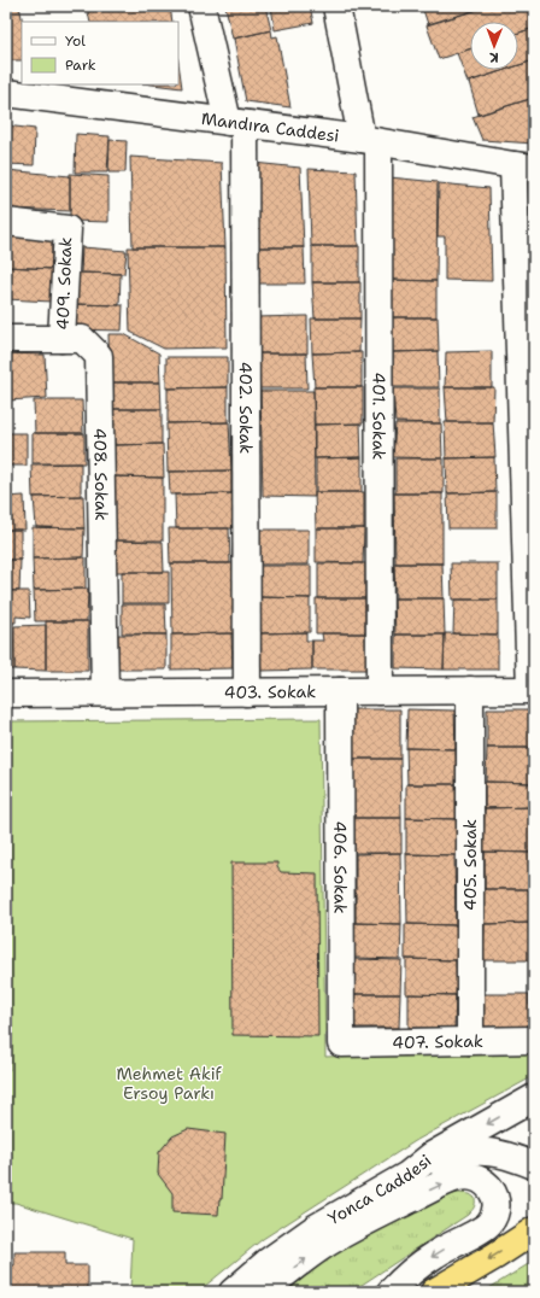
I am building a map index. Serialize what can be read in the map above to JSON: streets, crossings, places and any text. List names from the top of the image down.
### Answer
{
  "streets": {
    "street": [
      "Mandıra Caddesi",
      "409. Sokak",
      "402. Sokak",
      "401. Sokak",
      "408. Sokak",
      "403. Sokak",
      "405. Sokak",
      "406. Sokak",
      "407. Sokak",
      "Yonca Caddesi"
    ]
  },
  "crossings": [
    ["Mandıra Caddesi", "402. Sokak"],
    ["Mandıra Caddesi", "401. Sokak"],
    ["409. Sokak", "408. Sokak"],
    ["402. Sokak", "403. Sokak"],
    ["401. Sokak", "403. Sokak"],
    ["408. Sokak", "403. Sokak"],
    ["403. Sokak", "405. Sokak"],
    ["403. Sokak", "406. Sokak"],
    ["405. Sokak", "407. Sokak"],
    ["406. Sokak", "407. Sokak"]
  ],
  "one_way": ["Yonca Caddesi"],
  "parks": ["Mehmet Akif Ersoy Parkı"],
  "legend": ["Yol", "Park"],
  "north": "bottom"
}
